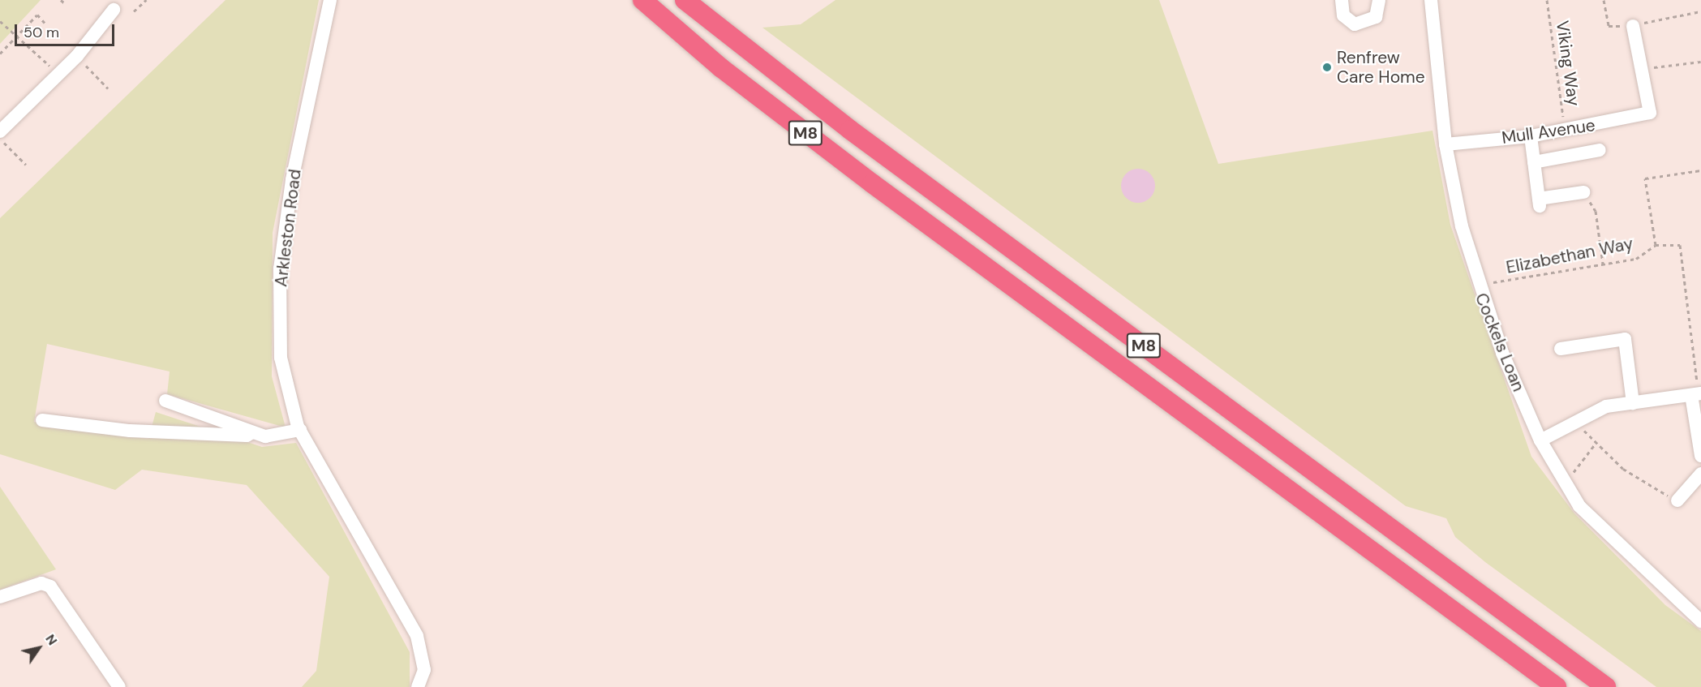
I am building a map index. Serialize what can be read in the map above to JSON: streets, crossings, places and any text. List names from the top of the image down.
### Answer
{
  "streets": {
    "highway": ["M8"],
    "street": ["Mull Avenue", "Arkleston Road", "Cockels Loan"],
    "path": ["Viking Way", "Elizabethan Way"]
  },
  "crossings": [
    ["Viking Way", "Mull Avenue"],
    ["Mull Avenue", "Cockels Loan"],
    ["Elizabethan Way", "Cockels Loan"]
  ],
  "places": ["Renfrew Care Home"],
  "scale_bar": "50 m",
  "north": "top right"
}
